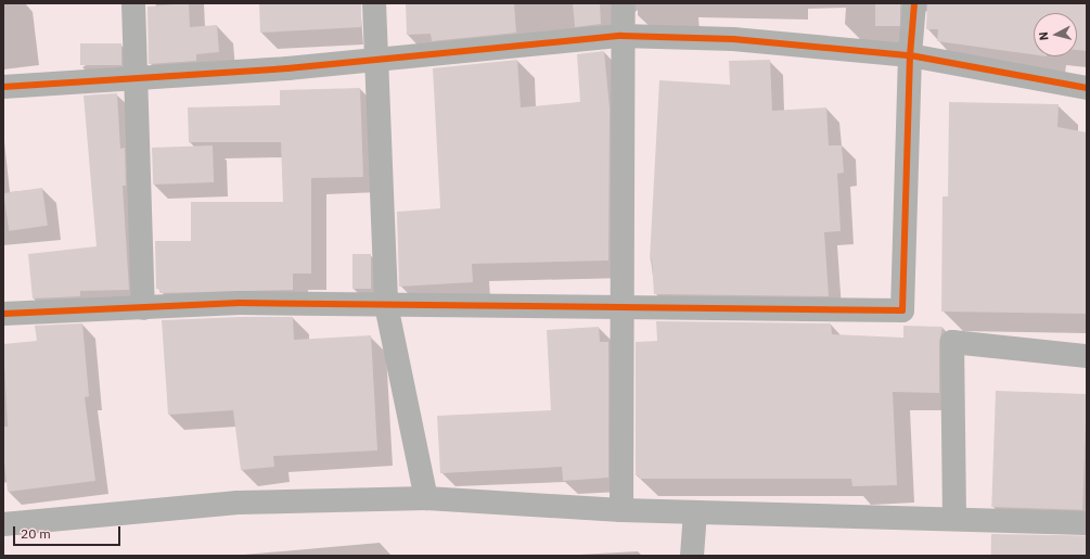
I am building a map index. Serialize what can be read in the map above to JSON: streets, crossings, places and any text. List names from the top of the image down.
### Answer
{
  "scale_bar": "20 m",
  "north": "left"
}
